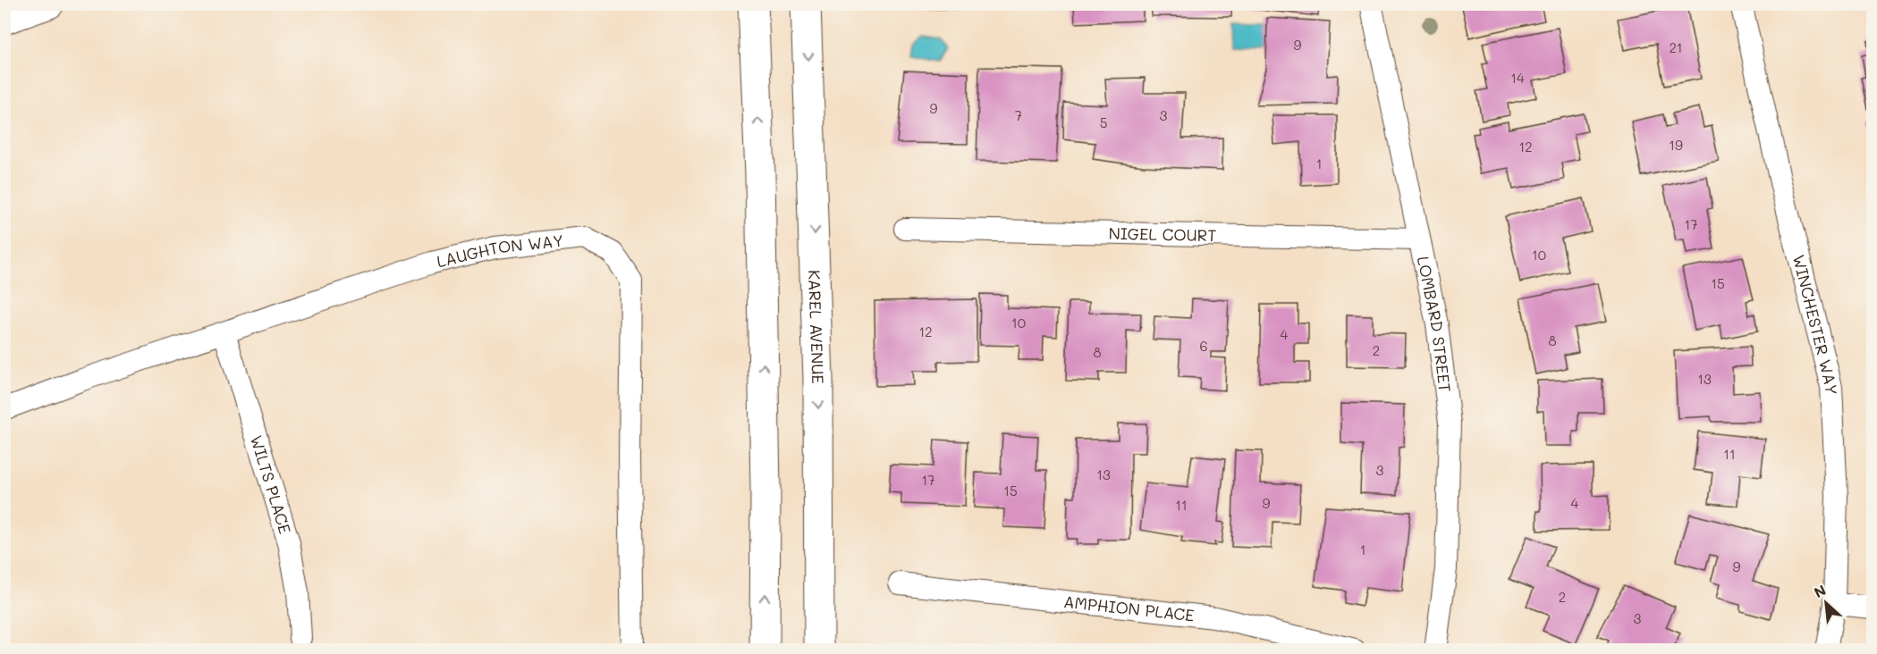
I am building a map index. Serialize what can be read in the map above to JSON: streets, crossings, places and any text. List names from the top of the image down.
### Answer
{
  "streets": {
    "main road": ["KAREL AVENUE"],
    "street": [
      "NIGEL COURT",
      "LAUGHTON WAY",
      "WINCHESTER WAY",
      "LOMBARD STREET",
      "WILTS PLACE",
      "AMPHION PLACE"
    ]
  },
  "crossings": [
    ["NIGEL COURT", "LOMBARD STREET"],
    ["LAUGHTON WAY", "WILTS PLACE"]
  ],
  "house_numbers": [
    "9",
    "21",
    "14",
    "9",
    "7",
    "3",
    "5",
    "19",
    "12",
    "1",
    "17",
    "10",
    "15",
    "10",
    "12",
    "4",
    "8",
    "6",
    "2",
    "8",
    "13",
    "11",
    "3",
    "13",
    "17",
    "15",
    "9",
    "4",
    "11",
    "1",
    "9",
    "2",
    "3"
  ],
  "north": "top left"
}
